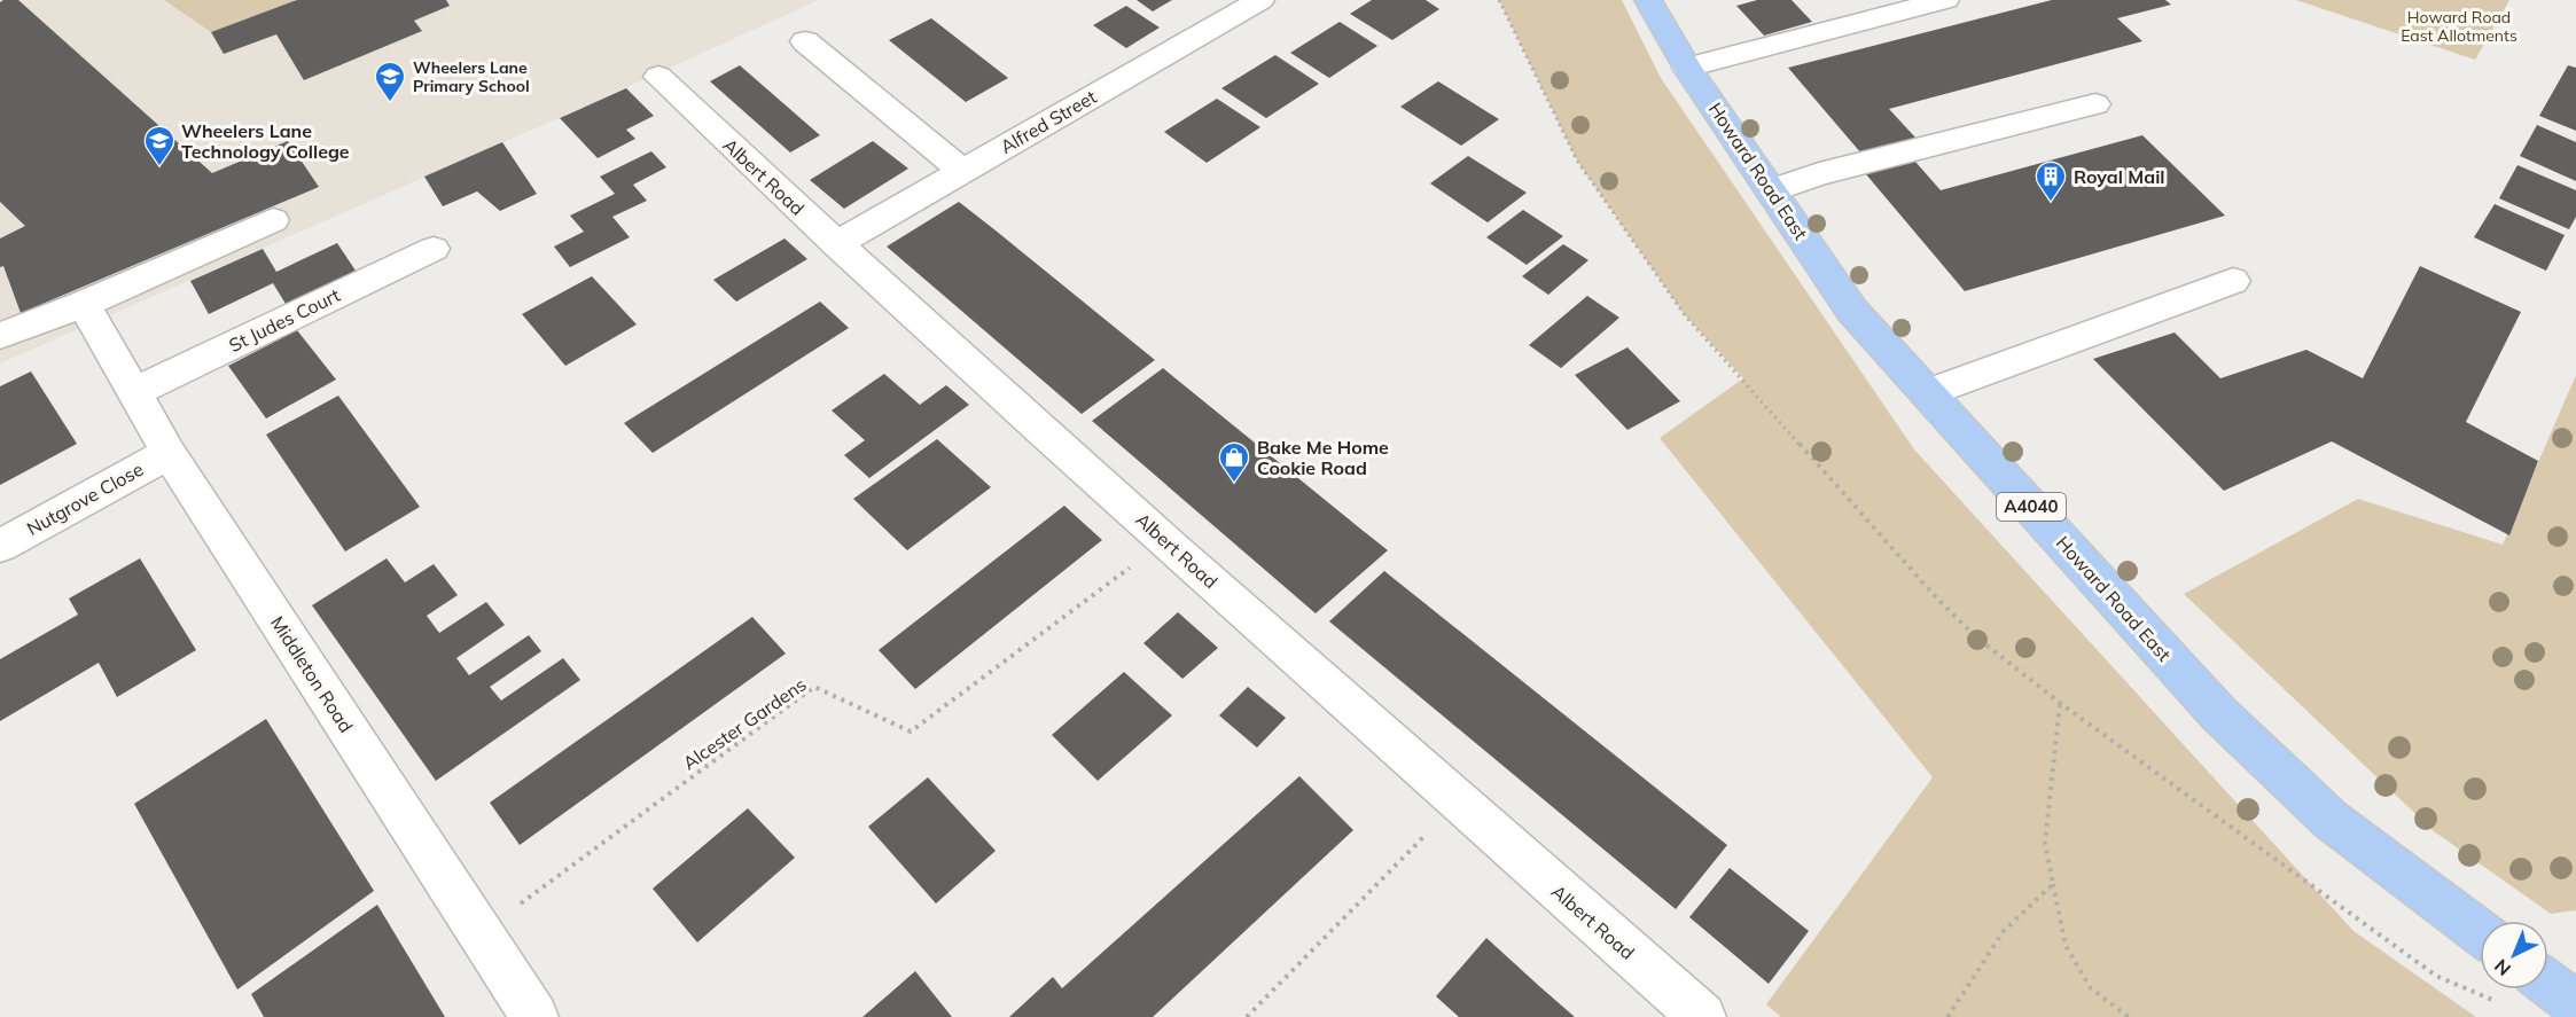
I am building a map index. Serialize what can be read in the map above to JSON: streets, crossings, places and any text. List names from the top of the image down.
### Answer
{
  "streets": {
    "main road": ["Howard Road East", "A4040"],
    "street": [
      "Alfred Street",
      "Albert Road",
      "St Judes Court",
      "Nutgrove Close",
      "Middleton Road"
    ],
    "path": ["Alcester Gardens"]
  },
  "crossings": [
    ["Alfred Street", "Albert Road"],
    ["Albert Road", "Alcester Gardens"],
    ["St Judes Court", "Middleton Road"],
    ["Nutgrove Close", "Middleton Road"],
    ["Middleton Road", "Alcester Gardens"]
  ],
  "parks": ["Howard Road East Allotments"],
  "places": {
    "school or university": ["Wheelers Lane Primary School", "Wheelers Lane Technology College"],
    "building": ["Royal Mail"],
    "shop": ["Bake Me Home Cookie Road"]
  },
  "north": "bottom left"
}
